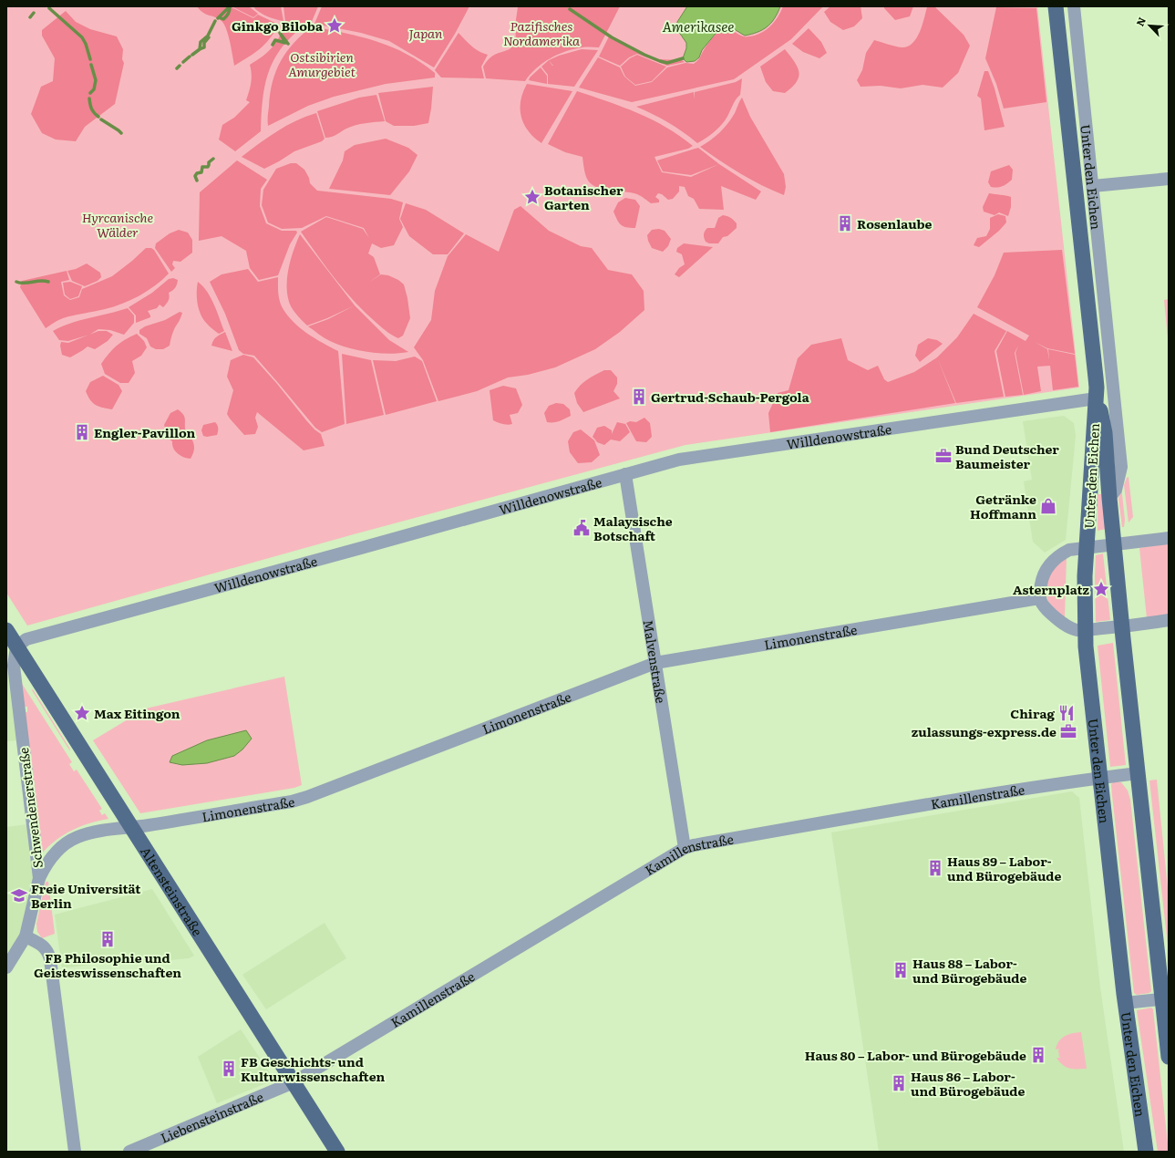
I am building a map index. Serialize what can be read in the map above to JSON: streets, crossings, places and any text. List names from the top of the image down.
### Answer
{
  "streets": {
    "main road": ["Unter den Eichen", "Altensteinstraße"],
    "street": [
      "Willdenowstraße",
      "Limonenstraße",
      "Malvenstraße",
      "Kamillenstraße",
      "Schwendenerstraße",
      "Liebensteinstraße"
    ]
  },
  "crossings": [
    ["Unter den Eichen", "Willdenowstraße"],
    ["Unter den Eichen", "Kamillenstraße"],
    ["Willdenowstraße", "Malvenstraße"],
    ["Willdenowstraße", "Schwendenerstraße"],
    ["Willdenowstraße", "Altensteinstraße"],
    ["Limonenstraße", "Malvenstraße"],
    ["Limonenstraße", "Schwendenerstraße"],
    ["Limonenstraße", "Altensteinstraße"],
    ["Malvenstraße", "Kamillenstraße"],
    ["Kamillenstraße", "Altensteinstraße"],
    ["Kamillenstraße", "Liebensteinstraße"],
    ["Schwendenerstraße", "Altensteinstraße"],
    ["Altensteinstraße", "Liebensteinstraße"]
  ],
  "water": ["Amerikasee"],
  "parks": [
    "Pazifisches Nordamerika",
    "Japan",
    "Ostsibirien Amurgebiet",
    "Hyrcanische Wälder"
  ],
  "places": {
    "place": [
      "Ginkgo Biloba",
      "Botanischer Garten",
      "Asternplatz",
      "Max Eitingon"
    ],
    "building": [
      "Rosenlaube",
      "Gertrud-Schaub-Pergola",
      "Engler-Pavillon",
      "Haus 89 – Labor- und Bürogebäude",
      "FB Philosophie und Geisteswissenschaften",
      "Haus 88 – Labor- und Bürogebäude",
      "Haus 80 – Labor- und Bürogebäude",
      "FB Geschichts- und Kulturwissenschaften",
      "Haus 86 – Labor- und Bürogebäude"
    ],
    "office": ["Bund Deutscher Baumeister", "zulassungs-express.de"],
    "shop": ["Getränke Hoffmann"],
    "public building": ["Malaysische Botschaft"],
    "restaurant": ["Chirag"],
    "school or university": ["Freie Universität Berlin"]
  },
  "north": "top left"
}
